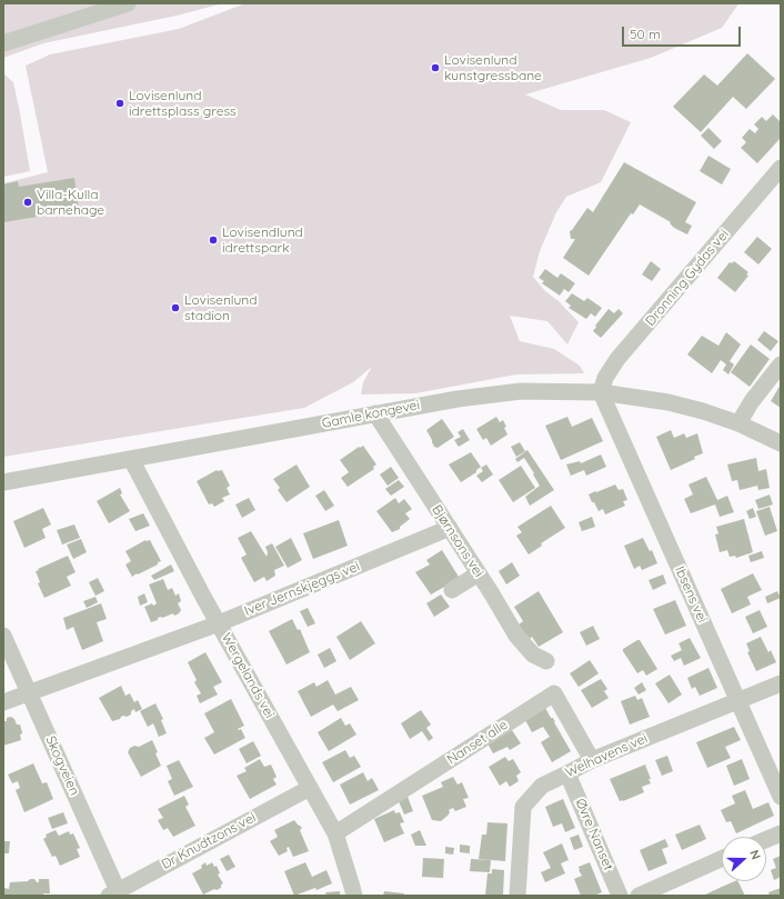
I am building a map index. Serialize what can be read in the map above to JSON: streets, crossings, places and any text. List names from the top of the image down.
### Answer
{
  "streets": {
    "street": [
      "Dronning Gydas vei",
      "Gamle kongevei",
      "Bjørnsons vei",
      "Iver Jernskjeggs vei",
      "Ibsens vei",
      "Wergelands vei",
      "Nanset alle",
      "Welhavens vei",
      "Skogveien",
      "Øvre Nanset",
      "Dr Knudtzons vei"
    ]
  },
  "crossings": [
    ["Dronning Gydas vei", "Gamle kongevei"],
    ["Dronning Gydas vei", "Ibsens vei"],
    ["Gamle kongevei", "Bjørnsons vei"],
    ["Gamle kongevei", "Ibsens vei"],
    ["Gamle kongevei", "Wergelands vei"],
    ["Bjørnsons vei", "Iver Jernskjeggs vei"],
    ["Iver Jernskjeggs vei", "Wergelands vei"],
    ["Iver Jernskjeggs vei", "Skogveien"],
    ["Ibsens vei", "Welhavens vei"],
    ["Wergelands vei", "Nanset alle"],
    ["Wergelands vei", "Dr Knudtzons vei"],
    ["Nanset alle", "Welhavens vei"],
    ["Welhavens vei", "Øvre Nanset"],
    ["Skogveien", "Dr Knudtzons vei"]
  ],
  "places": [
    "Lovisenlund kunstgressbane",
    "Lovisenlund idrettsplass gress",
    "Villa-Kulla barnehage",
    "Lovisendlund idrettspark",
    "Lovisenlund stadion"
  ],
  "scale_bar": "50 m",
  "north": "right"
}
